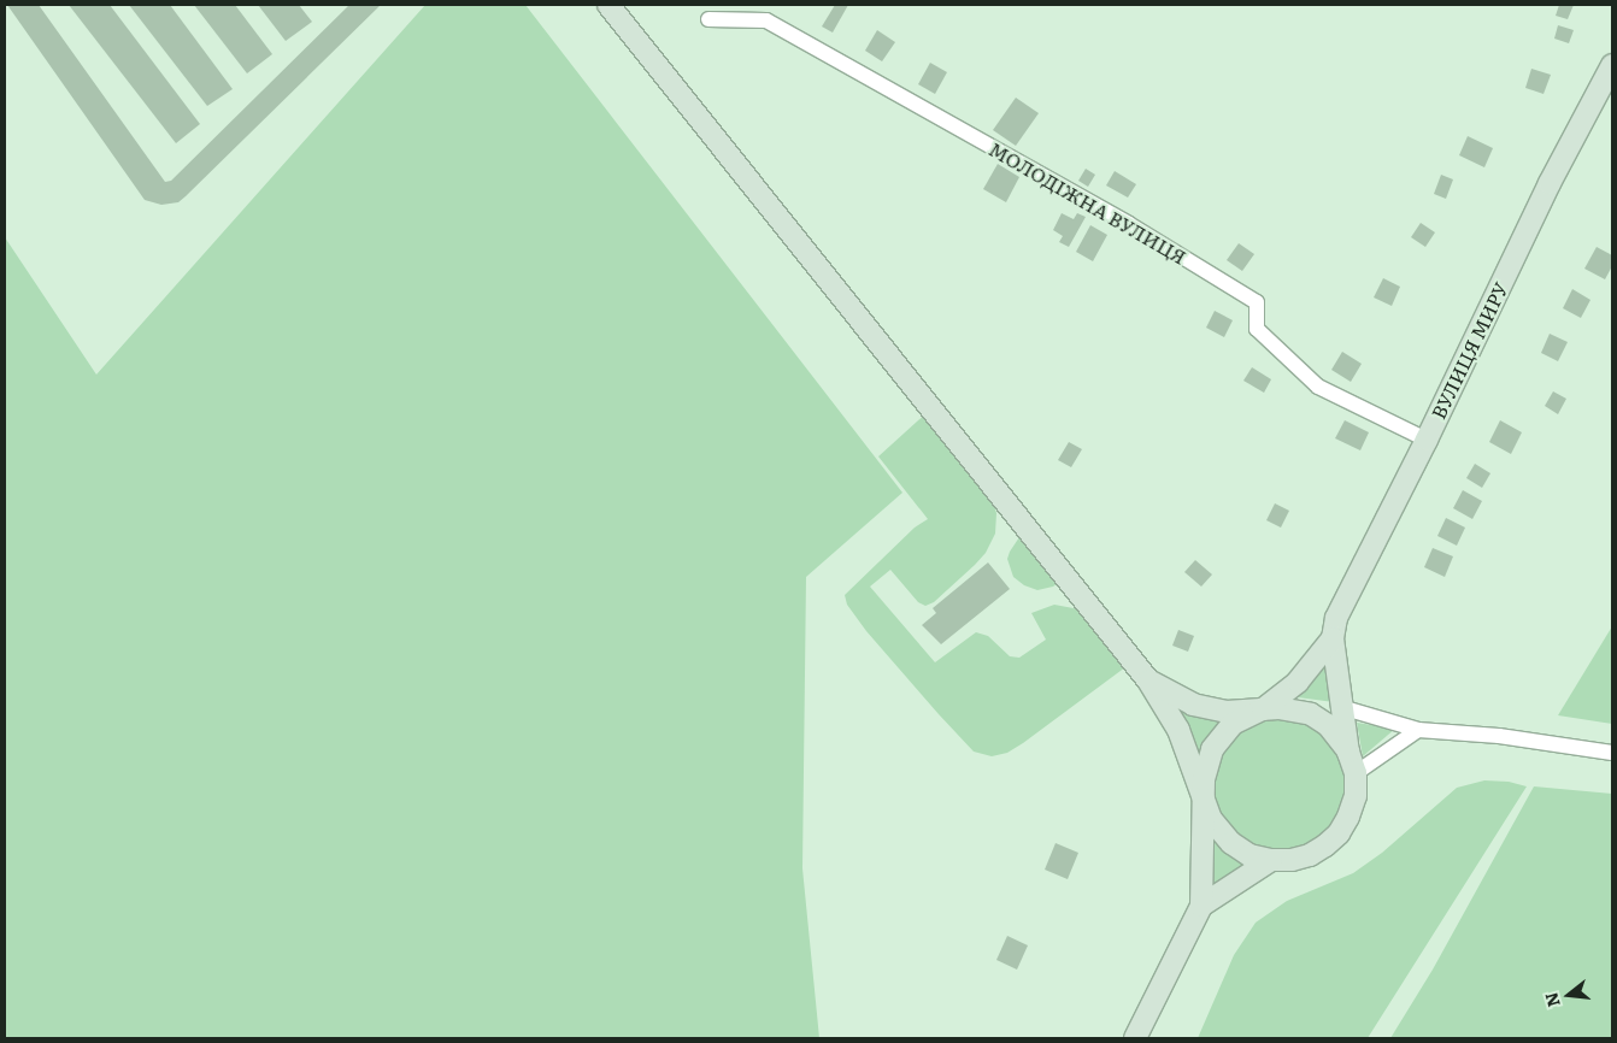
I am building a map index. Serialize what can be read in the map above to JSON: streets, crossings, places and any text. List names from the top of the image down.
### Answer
{
  "streets": {
    "street": ["МОЛОДІЖНА ВУЛИЦЯ", "ВУЛИЦЯ МИРУ"]
  },
  "crossings": [
    ["МОЛОДІЖНА ВУЛИЦЯ", "ВУЛИЦЯ МИРУ"]
  ],
  "north": "left"
}
